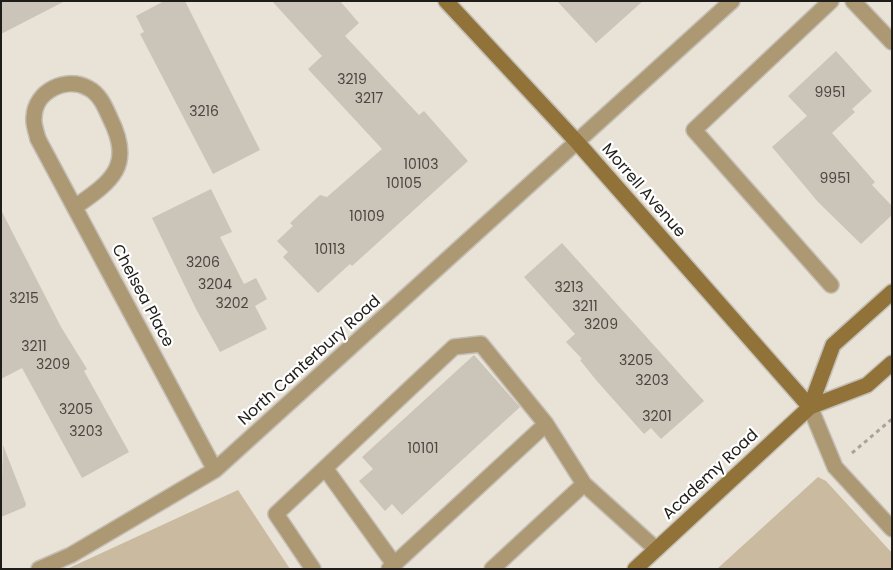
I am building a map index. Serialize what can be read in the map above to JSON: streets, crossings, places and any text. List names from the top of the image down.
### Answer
{
  "streets": {
    "street": [
      "Morrell Avenue",
      "Chelsea Place",
      "North Canterbury Road",
      "Academy Road"
    ]
  },
  "crossings": [
    ["Morrell Avenue", "North Canterbury Road"],
    ["Morrell Avenue", "Academy Road"],
    ["Chelsea Place", "North Canterbury Road"]
  ],
  "house_numbers": [
    "3219",
    "9951",
    "3217",
    "3216",
    "10103",
    "9951",
    "10105",
    "10109",
    "10113",
    "3206",
    "3204",
    "3213",
    "3215",
    "3202",
    "3211",
    "3209",
    "3211",
    "3205",
    "3209",
    "3203",
    "3205",
    "3201",
    "3203",
    "10101"
  ]
}
